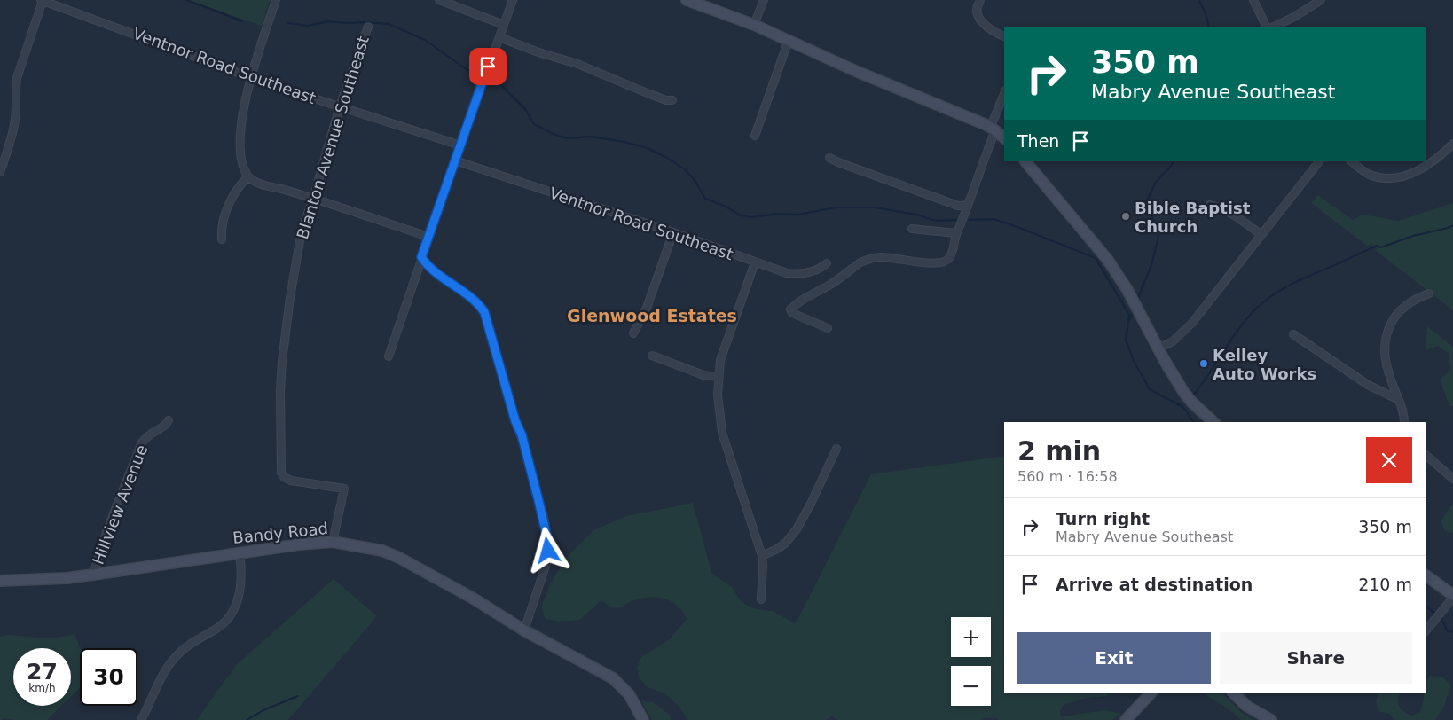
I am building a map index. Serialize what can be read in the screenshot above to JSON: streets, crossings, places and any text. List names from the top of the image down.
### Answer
{
  "streets": {
    "street": [
      "Ventnor Road Southeast",
      "Blanton Avenue Southeast",
      "Hillview Avenue",
      "Bandy Road"
    ]
  },
  "crossings": [
    ["Ventnor Road Southeast", "Blanton Avenue Southeast"],
    ["Blanton Avenue Southeast", "Bandy Road"],
    ["Hillview Avenue", "Bandy Road"]
  ],
  "districts": ["Glenwood Estates"],
  "places": ["Bible Baptist Church", "Kelley Auto Works"],
  "page": {
    "turn": ["350 m", "Mabry Avenue Southeast"],
    "then": "Then",
    "heading": ["2 min", "560 m · 16:58"],
    "list": [
      {
        "name": "Turn right",
        "note": "Mabry Avenue Southeast",
        "value": "350 m"
      },
      {
        "name": "Arrive at destination",
        "value": "210 m"
      }
    ],
    "map_buttons": ["+", "−"],
    "buttons": ["Exit", "Share"],
    "speed": "27 km/h",
    "limit": "30"
  }
}
